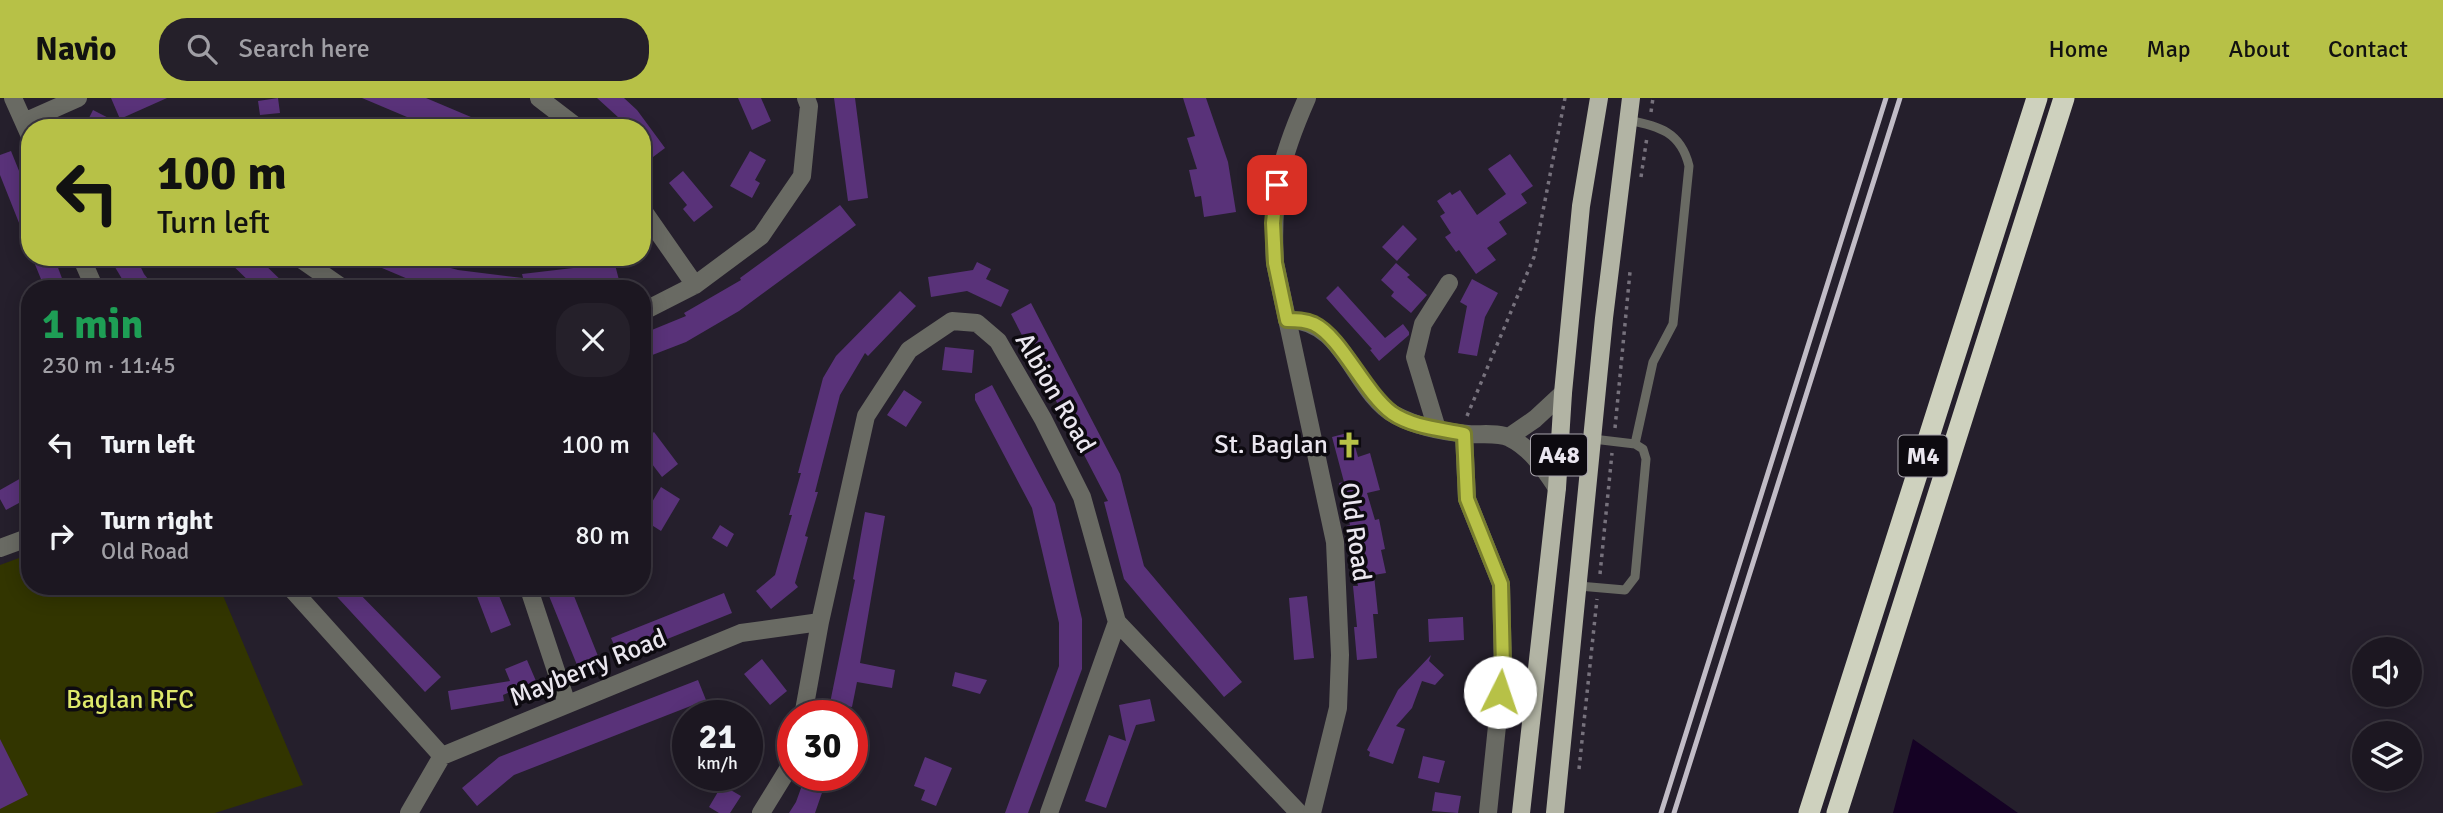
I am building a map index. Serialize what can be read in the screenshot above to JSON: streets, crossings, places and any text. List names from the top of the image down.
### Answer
{
  "streets": {
    "highway": ["M4"],
    "main road": ["A48"],
    "street": ["Albion Road", "Old Road", "Mayberry Road"]
  },
  "crossings": [
    ["Albion Road", "Mayberry Road"]
  ],
  "parks": ["Baglan RFC"],
  "places": {
    "church": ["St. Baglan"]
  },
  "page": {
    "header": "Navio",
    "search": "Search here",
    "nav": [
      "Home",
      "Map",
      "About",
      "Contact"
    ],
    "turn": ["100 m", "Turn left"],
    "heading": ["1 min", "230 m · 11:45"],
    "list": [
      {
        "name": "Turn left",
        "value": "100 m"
      },
      {
        "name": "Turn right",
        "note": "Old Road",
        "value": "80 m"
      }
    ],
    "speed": "21 km/h",
    "limit": "30"
  }
}
